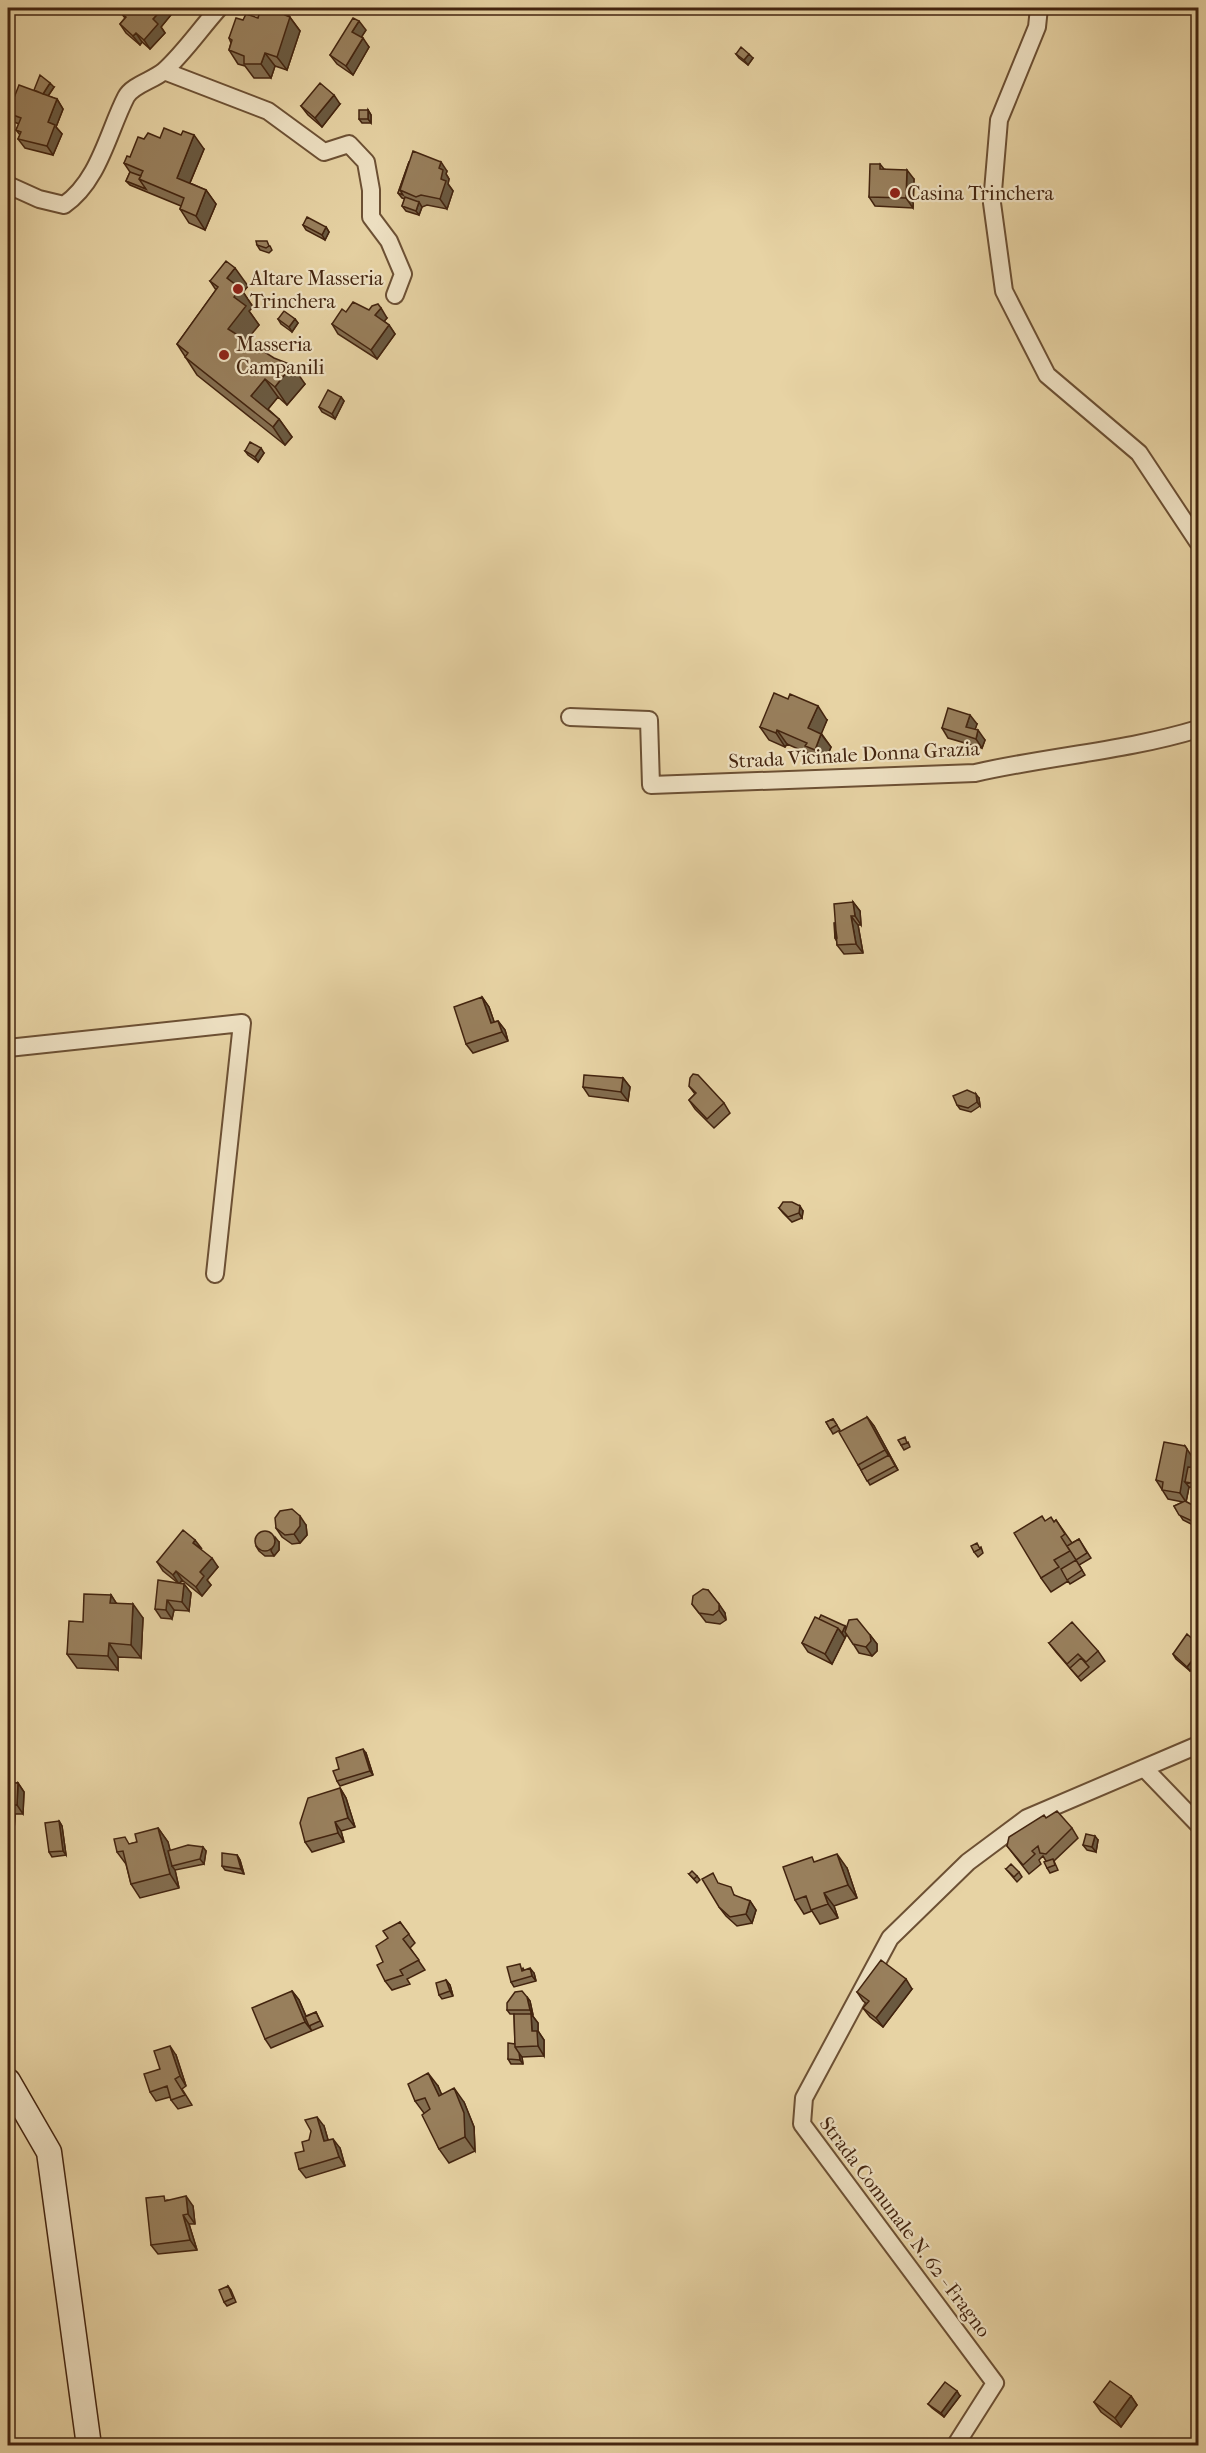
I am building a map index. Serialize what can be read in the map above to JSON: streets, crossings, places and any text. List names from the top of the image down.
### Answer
{
  "streets": {
    "street": ["Strada Vicinale Donna Grazia", "Strada Comunale N. 62 - Fragno"]
  },
  "places": ["Casina Trinchera", "Altare Masseria Trinchera", "Masseria Campanili"]
}
